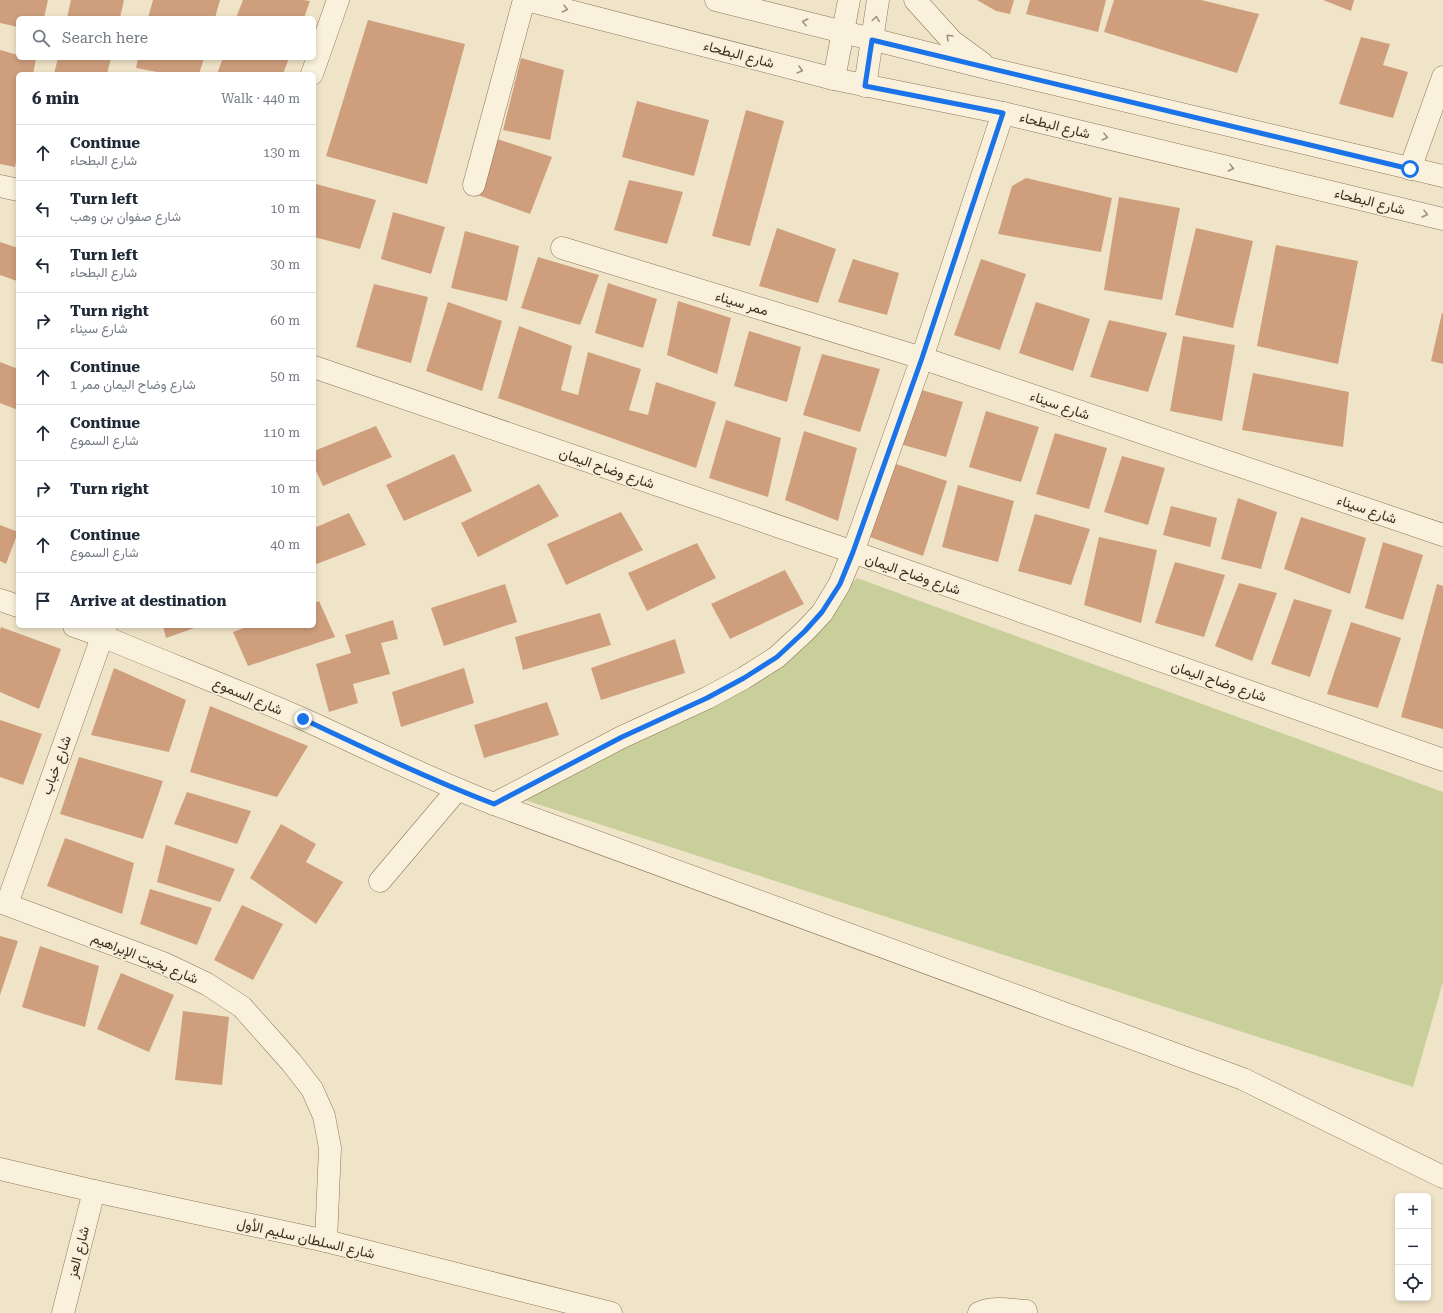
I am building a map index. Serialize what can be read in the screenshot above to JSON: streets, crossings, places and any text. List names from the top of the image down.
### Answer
{
  "streets": {
    "street": [
      "شارع البطحاء",
      "ممر سيناء",
      "شارع سيناء",
      "شارع وضاح اليمان",
      "شارع السموع",
      "شارع خباب",
      "شارع بخيت الإبراهيم",
      "شارع السلطان سليم الأول",
      "شارع العز"
    ]
  },
  "crossings": [
    ["ممر سيناء", "شارع سيناء"],
    ["شارع السموع", "شارع خباب"],
    ["شارع خباب", "شارع بخيت الإبراهيم"],
    ["شارع بخيت الإبراهيم", "شارع السلطان سليم الأول"],
    ["شارع السلطان سليم الأول", "شارع العز"]
  ],
  "page": {
    "search": "Search here",
    "heading": ["6 min", "Walk · 440 m"],
    "list": [
      ["Continue", "شارع البطحاء", "130 m"],
      ["Turn left", "شارع صفوان بن وهب", "10 m"],
      ["Turn left", "شارع البطحاء", "30 m"],
      ["Turn right", "شارع سيناء", "60 m"],
      ["Continue", "شارع وضاح اليمان ممر 1", "50 m"],
      ["Continue", "شارع السموع", "110 m"],
      ["Turn right", "10 m"],
      ["Continue", "شارع السموع", "40 m"],
      "Arrive at destination"
    ],
    "map_buttons": ["+", "−"]
  }
}
